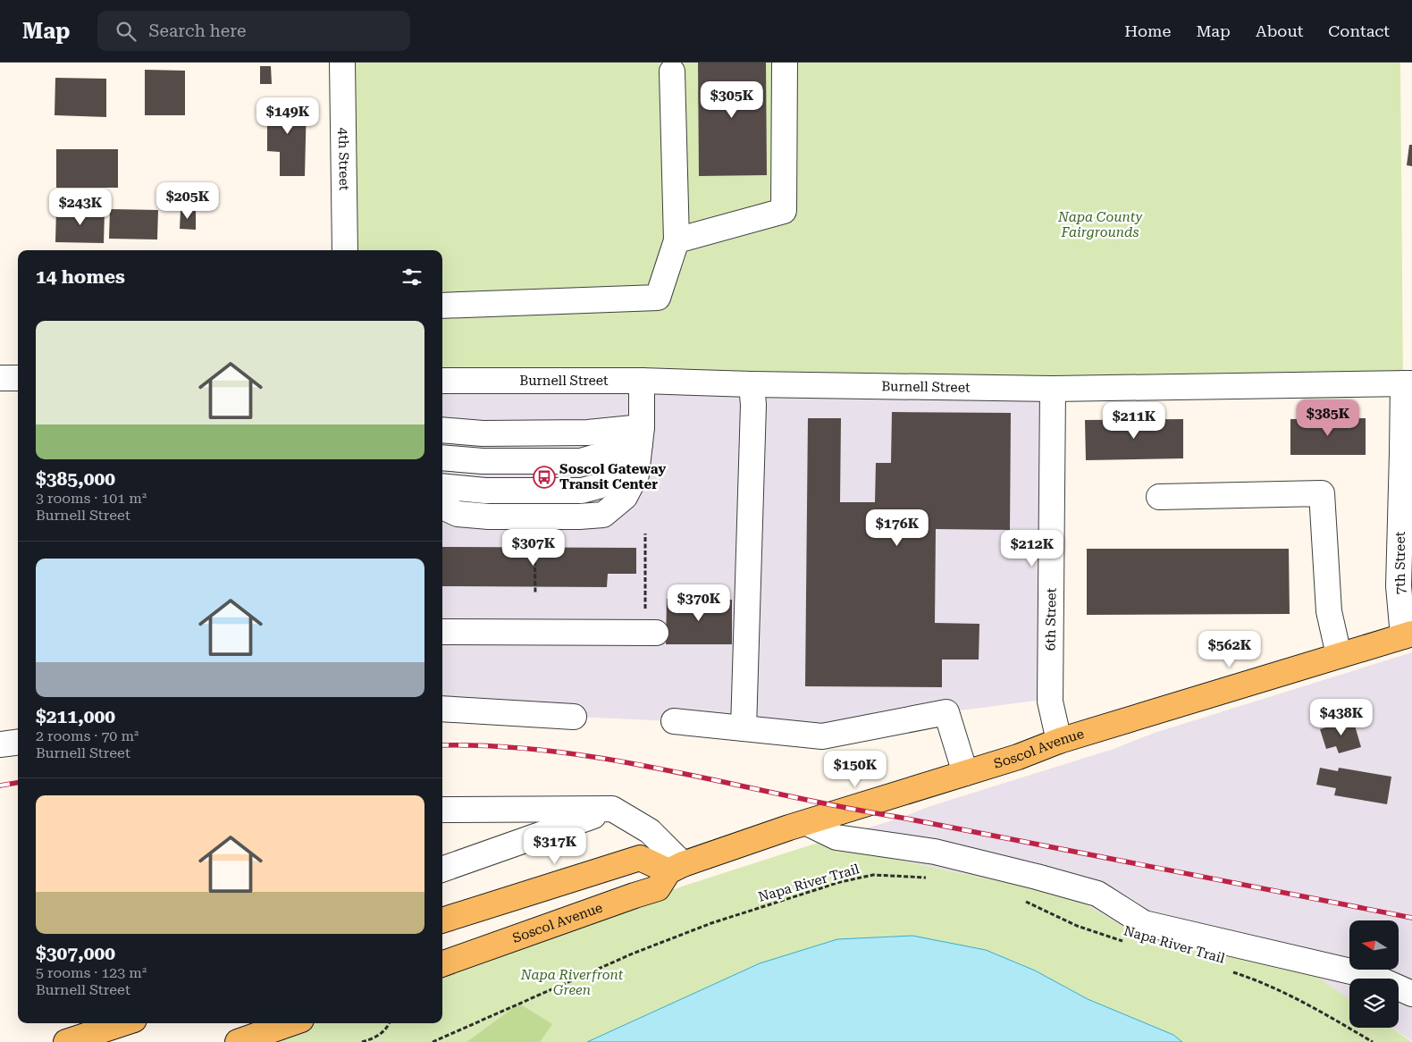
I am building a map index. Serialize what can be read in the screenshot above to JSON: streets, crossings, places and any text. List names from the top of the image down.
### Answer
{
  "streets": {
    "main road": ["Soscol Avenue"],
    "street": [
      "4th Street",
      "Burnell Street",
      "7th Street",
      "6th Street"
    ],
    "path": ["Napa River Trail"]
  },
  "crossings": [
    ["Burnell Street", "7th Street"],
    ["Burnell Street", "6th Street"],
    ["7th Street", "Soscol Avenue"],
    ["6th Street", "Soscol Avenue"]
  ],
  "parks": ["Napa County Fairgrounds", "Napa Riverfront Green"],
  "places": {
    "bus stop": ["Soscol Gateway Transit Center"]
  },
  "north": "left",
  "page": {
    "header": "Map",
    "search": "Search here",
    "nav": [
      "Home",
      "Map",
      "About",
      "Contact"
    ],
    "price": [
      "$305K",
      "$149K",
      "$205K",
      "$243K",
      "$385K",
      "$211K",
      "$176K",
      "$307K",
      "$212K",
      "$370K",
      "$562K",
      "$438K",
      "$150K",
      "$317K"
    ],
    "heading": "14 homes",
    "list": [
      {
        "name": "$385,000",
        "note": "3 rooms · 101 m² · Burnell Street"
      },
      {
        "name": "$211,000",
        "note": "2 rooms · 70 m² · Burnell Street"
      },
      {
        "name": "$307,000",
        "note": "5 rooms · 123 m² · Burnell Street"
      }
    ]
  }
}
